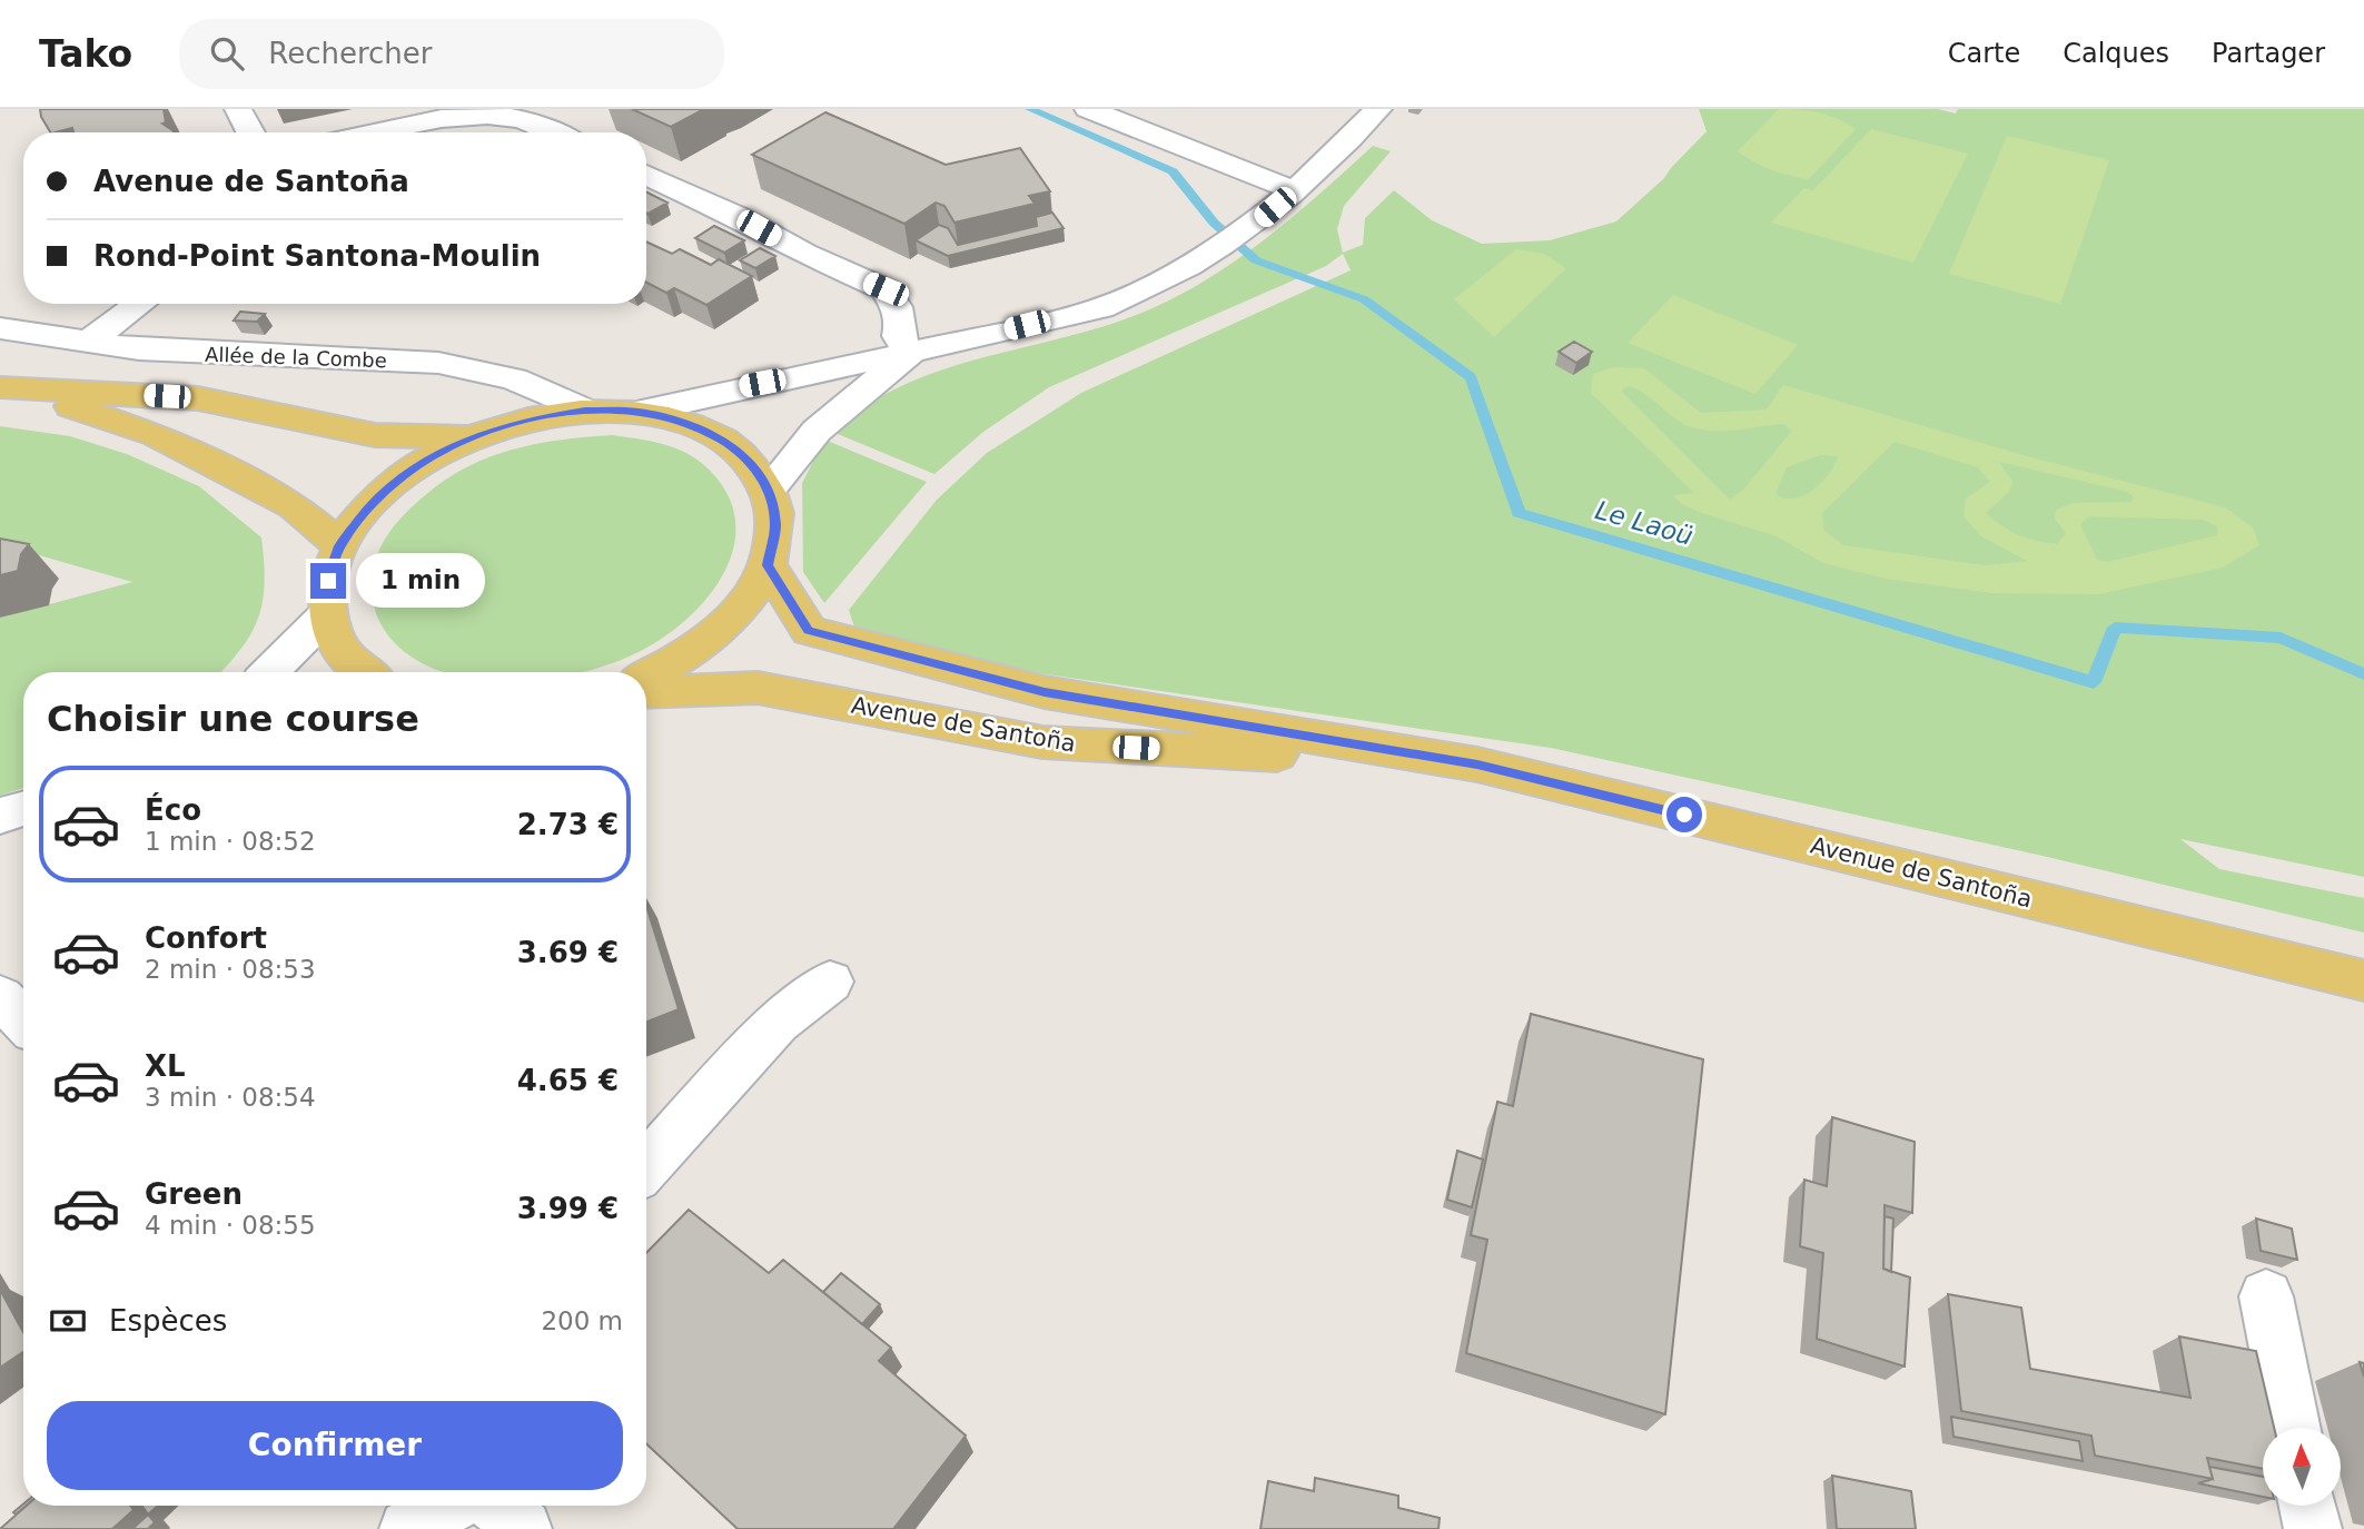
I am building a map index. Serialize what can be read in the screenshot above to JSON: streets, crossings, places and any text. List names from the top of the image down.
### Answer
{
  "streets": {
    "main road": ["Avenue de Santoña"],
    "street": ["Allée de la Combe"]
  },
  "water": ["Le Laoü"],
  "north": "top",
  "page": {
    "header": "Tako",
    "search": "Rechercher",
    "nav": ["Carte", "Calques", "Partager"],
    "banner": ["Avenue de Santoña", "Rond-Point Santona-Moulin"],
    "bubble": "1 min",
    "heading": "Choisir une course",
    "list": [
      {
        "name": "Éco",
        "note": "1 min · 08:52",
        "value": "2.73 €"
      },
      {
        "name": "Confort",
        "note": "2 min · 08:53",
        "value": "3.69 €"
      },
      {
        "name": "XL",
        "note": "3 min · 08:54",
        "value": "4.65 €"
      },
      {
        "name": "Green",
        "note": "4 min · 08:55",
        "value": "3.99 €"
      }
    ],
    "pay": ["Espèces", "200 m"],
    "buttons": "Confirmer"
  }
}
